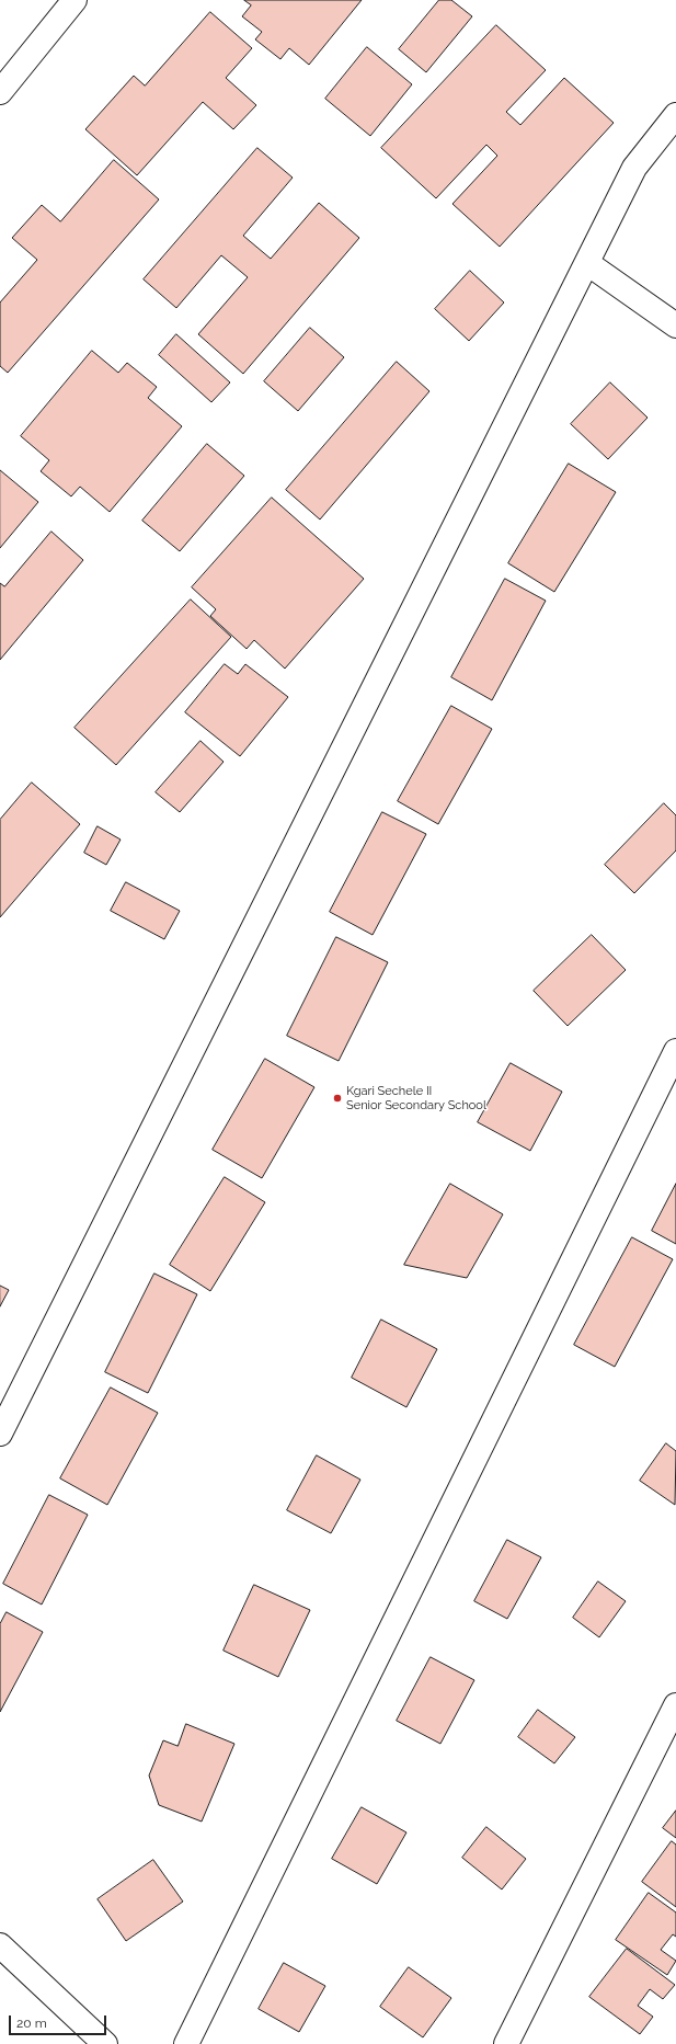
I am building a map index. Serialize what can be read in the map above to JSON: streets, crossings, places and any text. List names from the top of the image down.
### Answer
{
  "places": ["Kgari Sechele II Senior Secondary School"],
  "scale_bar": "20 m"
}
